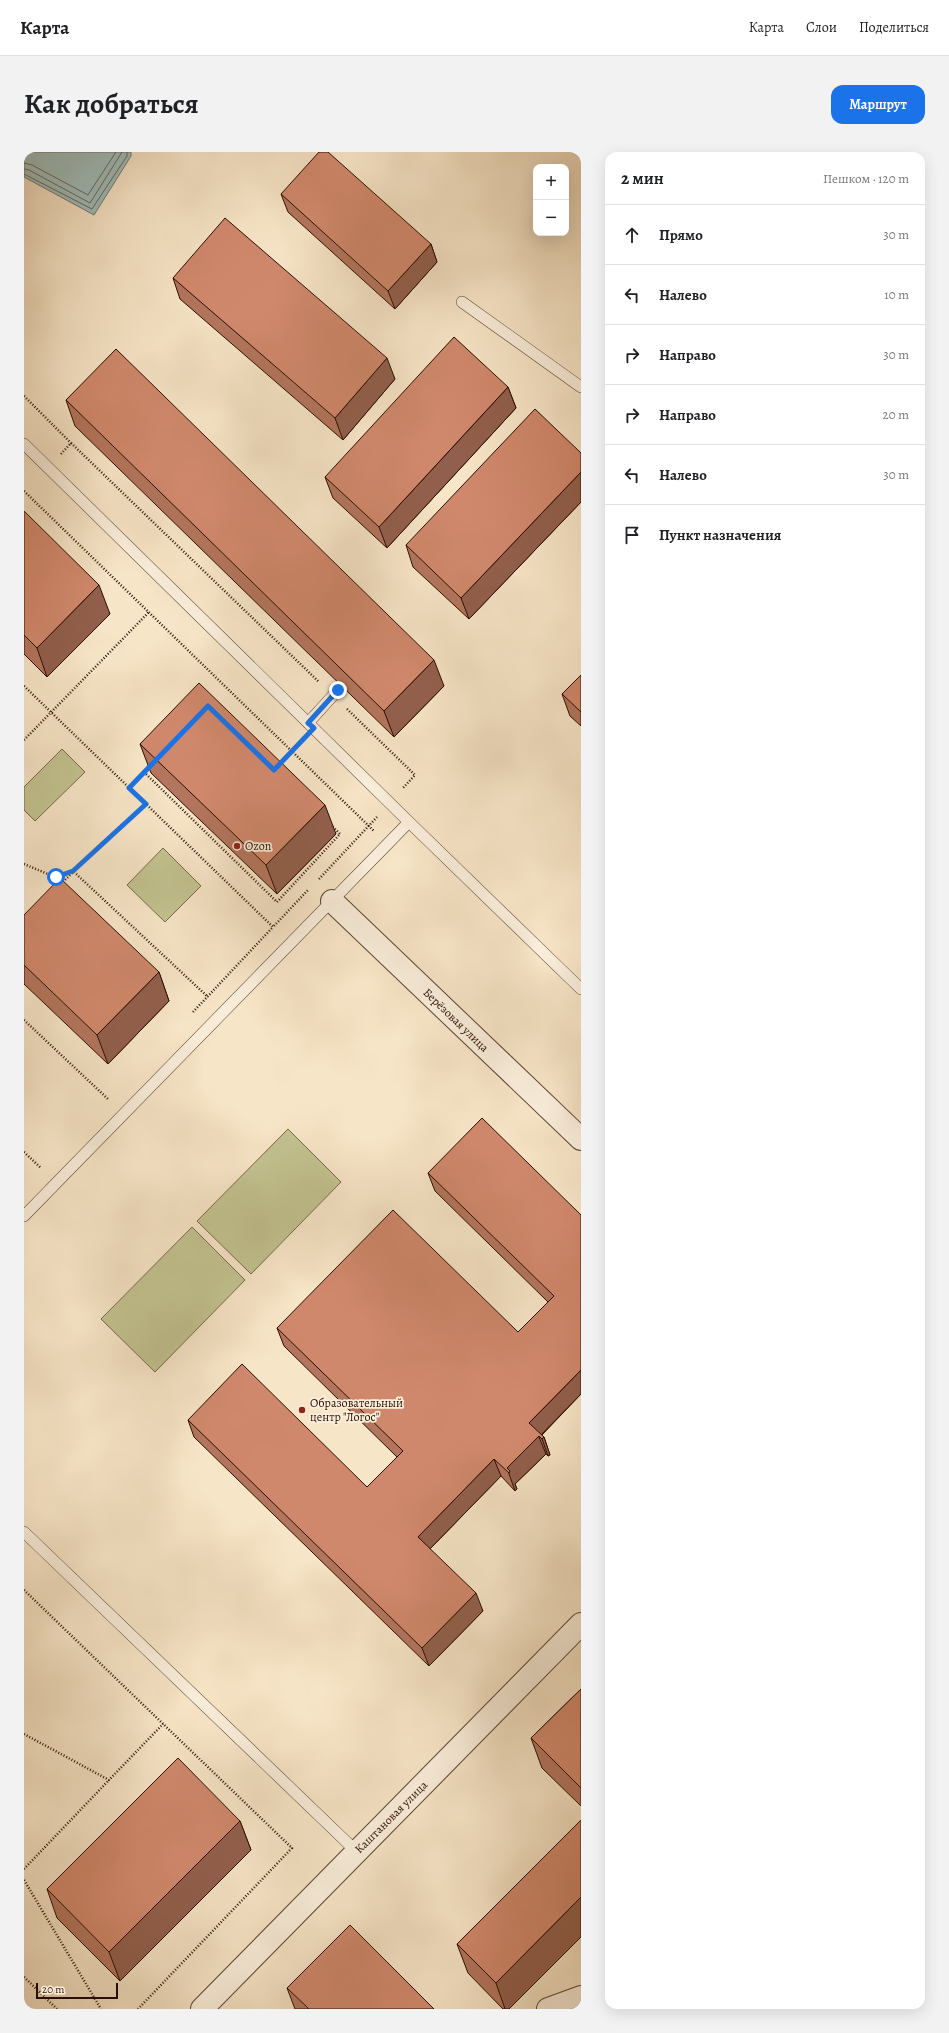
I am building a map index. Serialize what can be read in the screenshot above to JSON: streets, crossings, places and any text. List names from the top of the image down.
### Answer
{
  "streets": {
    "street": ["Берёзовая улица", "Каштановая улица"]
  },
  "places": ["Ozon", "Образовательный центр \"Логос\""],
  "scale_bar": "20 m",
  "page": {
    "header": "Карта",
    "nav": ["Карта", "Слои", "Поделиться"],
    "title": "Как добраться",
    "buttons": "Маршрут",
    "heading": ["2 мин", "Пешком · 120 m"],
    "map_buttons": ["+", "−"],
    "list": [
      ["Прямо", "30 m"],
      ["Налево", "10 m"],
      ["Направо", "30 m"],
      ["Направо", "20 m"],
      ["Налево", "30 m"],
      "Пункт назначения"
    ],
    "scale": "20 m"
  }
}
